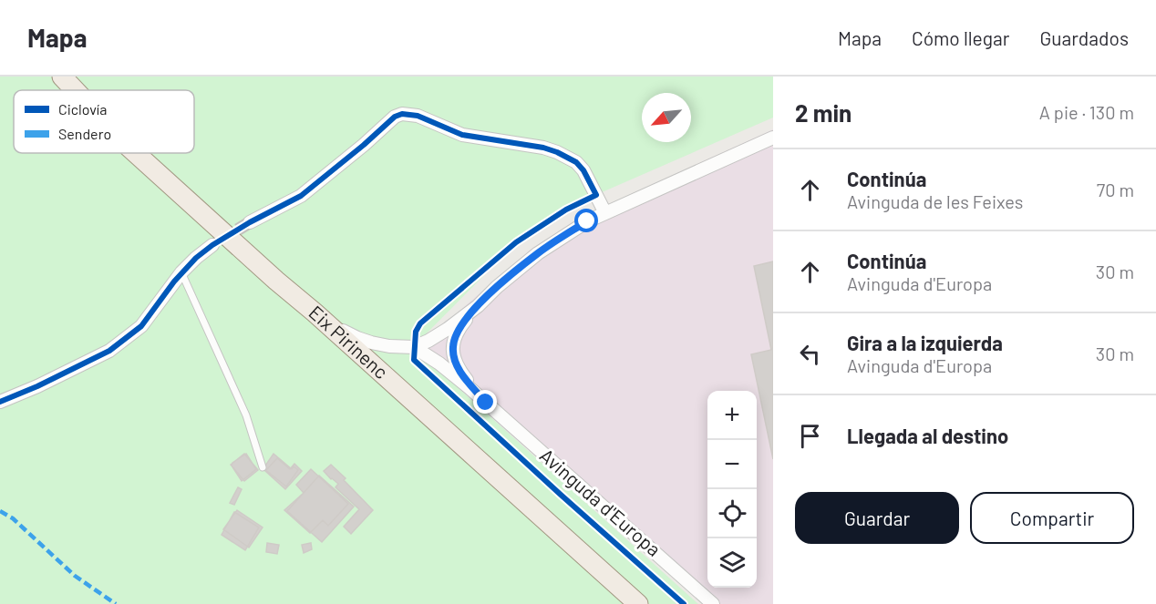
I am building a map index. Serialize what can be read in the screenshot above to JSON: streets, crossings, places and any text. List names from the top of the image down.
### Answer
{
  "streets": {
    "main road": ["Eix Pirinenc"],
    "street": ["Avinguda d'Europa"]
  },
  "crossings": [
    ["Eix Pirinenc", "Avinguda d'Europa"]
  ],
  "legend": ["Ciclovía", "Sendero"],
  "north": "bottom left",
  "page": {
    "header": "Mapa",
    "nav": ["Mapa", "Cómo llegar", "Guardados"],
    "heading": ["2 min", "A pie · 130 m"],
    "list": [
      ["Continúa", "Avinguda de les Feixes", "70 m"],
      ["Continúa", "Avinguda d'Europa", "30 m"],
      ["Gira a la izquierda", "Avinguda d'Europa", "30 m"],
      "Llegada al destino"
    ],
    "map_buttons": ["+", "−"],
    "buttons": ["Guardar", "Compartir"]
  }
}
